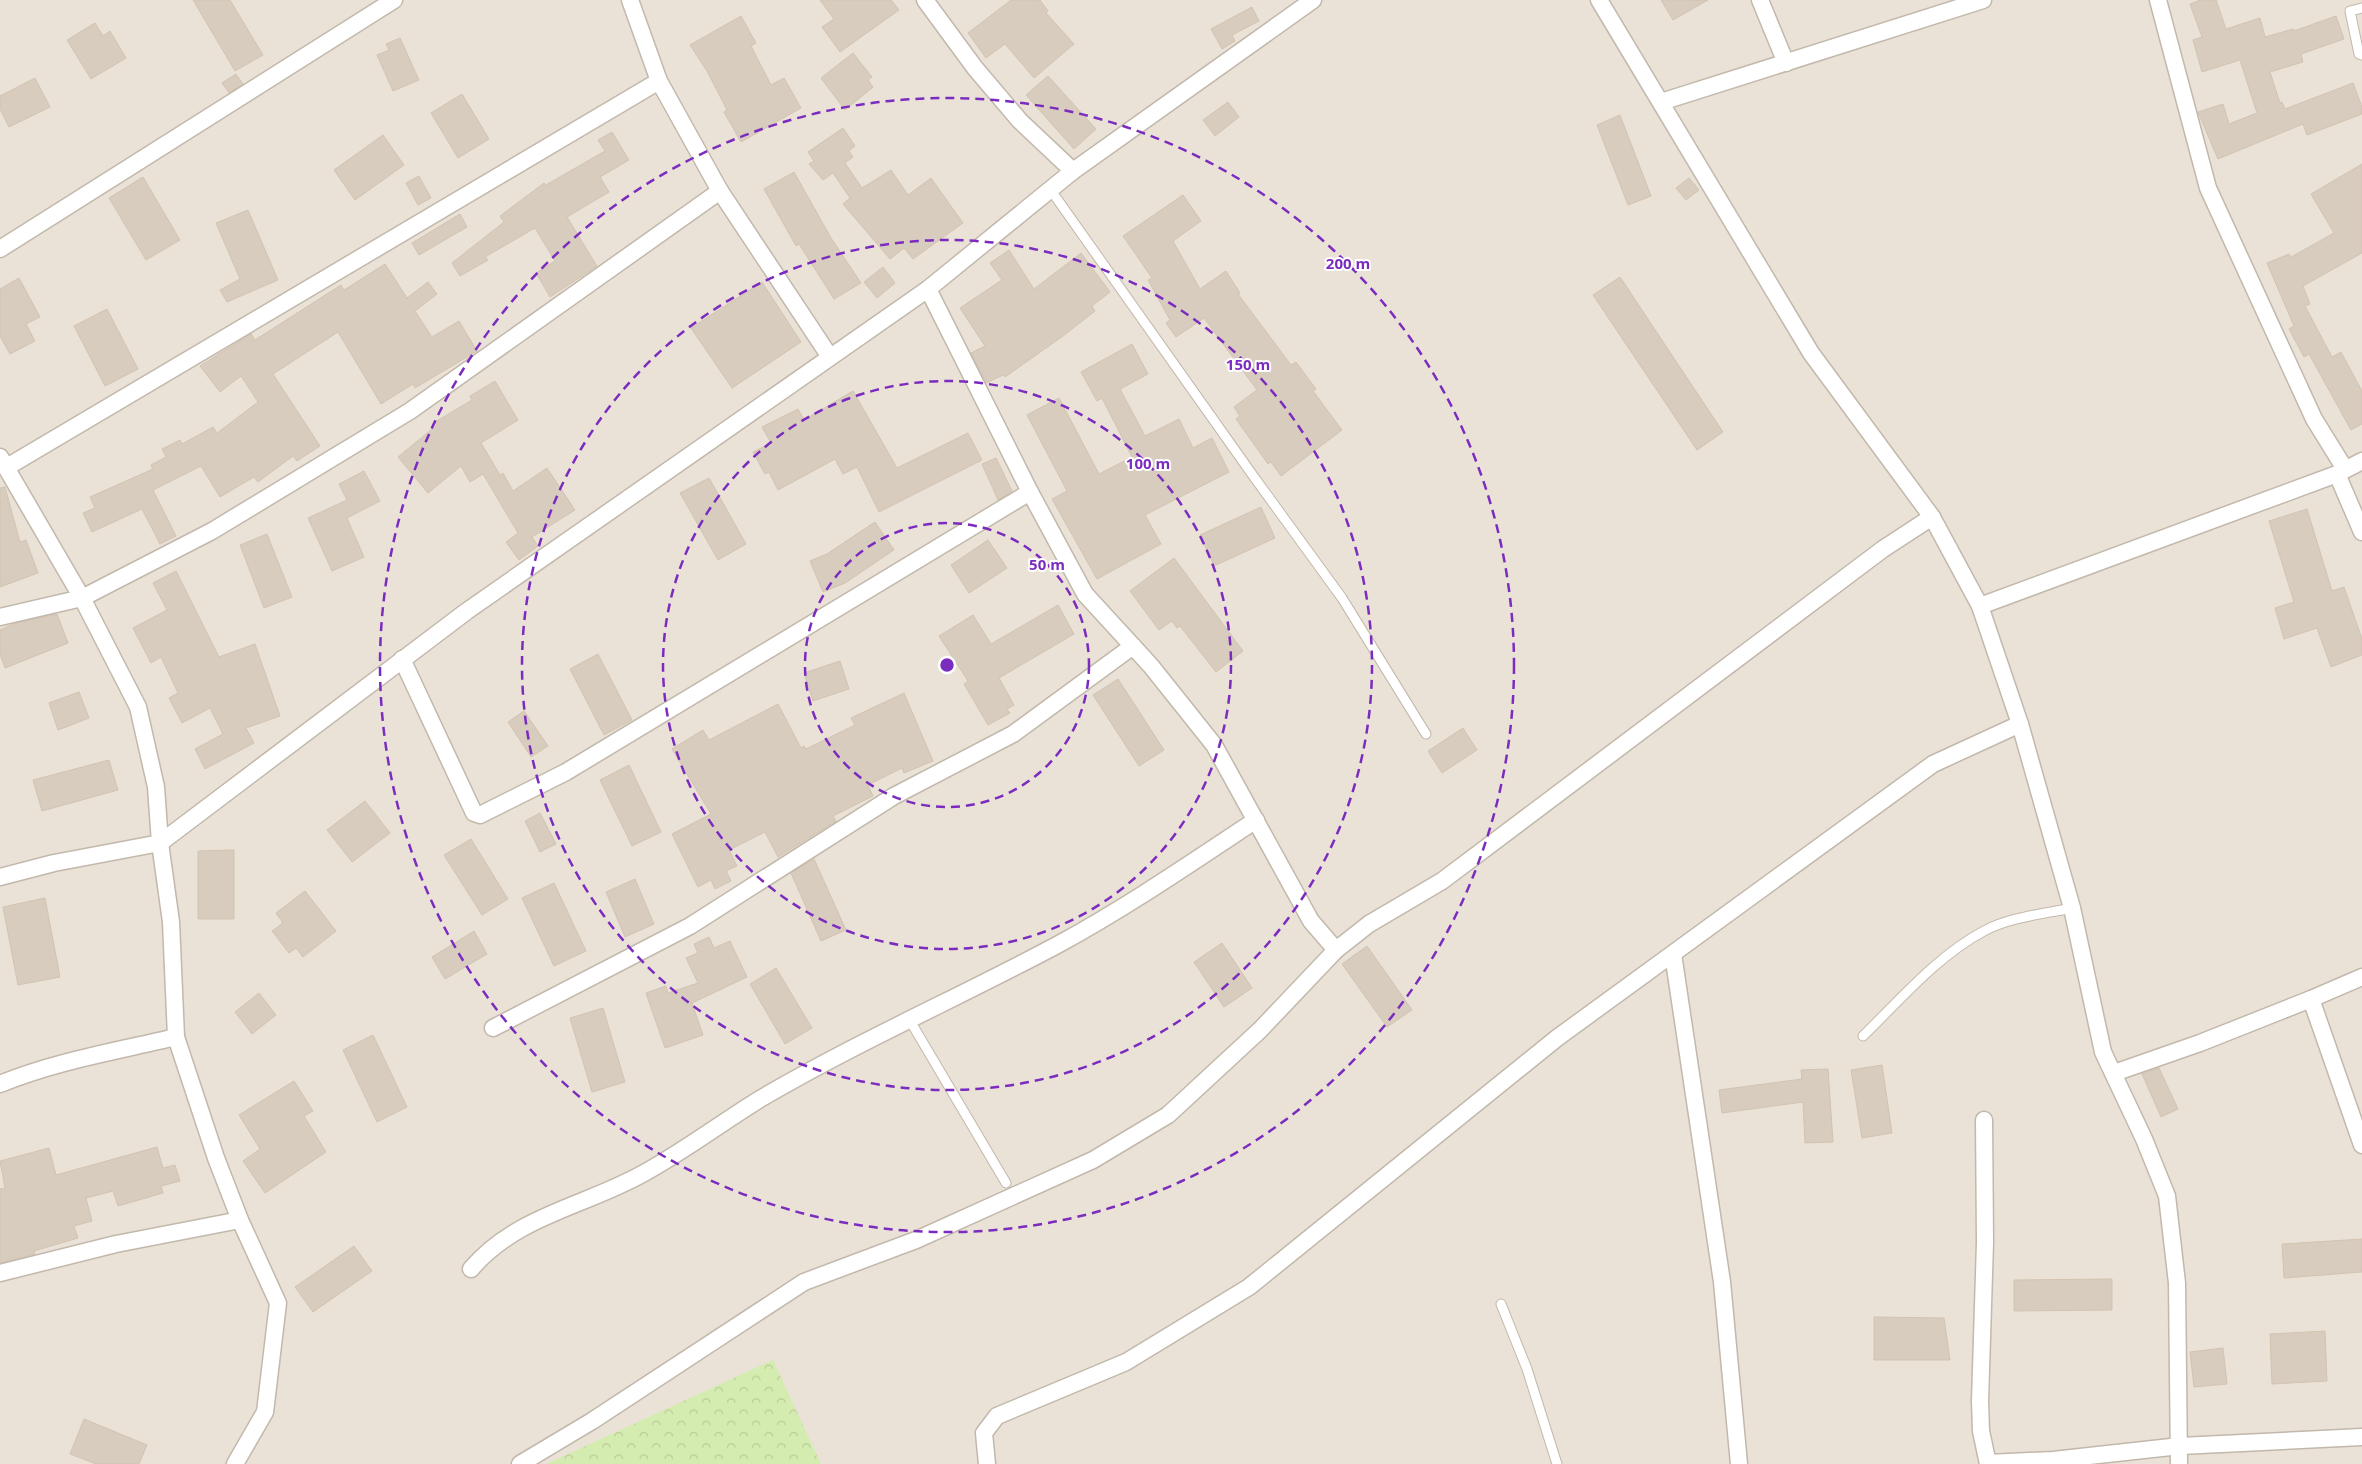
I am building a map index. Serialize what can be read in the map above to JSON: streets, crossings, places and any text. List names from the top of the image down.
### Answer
{
  "rings": [
    "200 m",
    "150 m",
    "100 m",
    "50 m"
  ]
}
